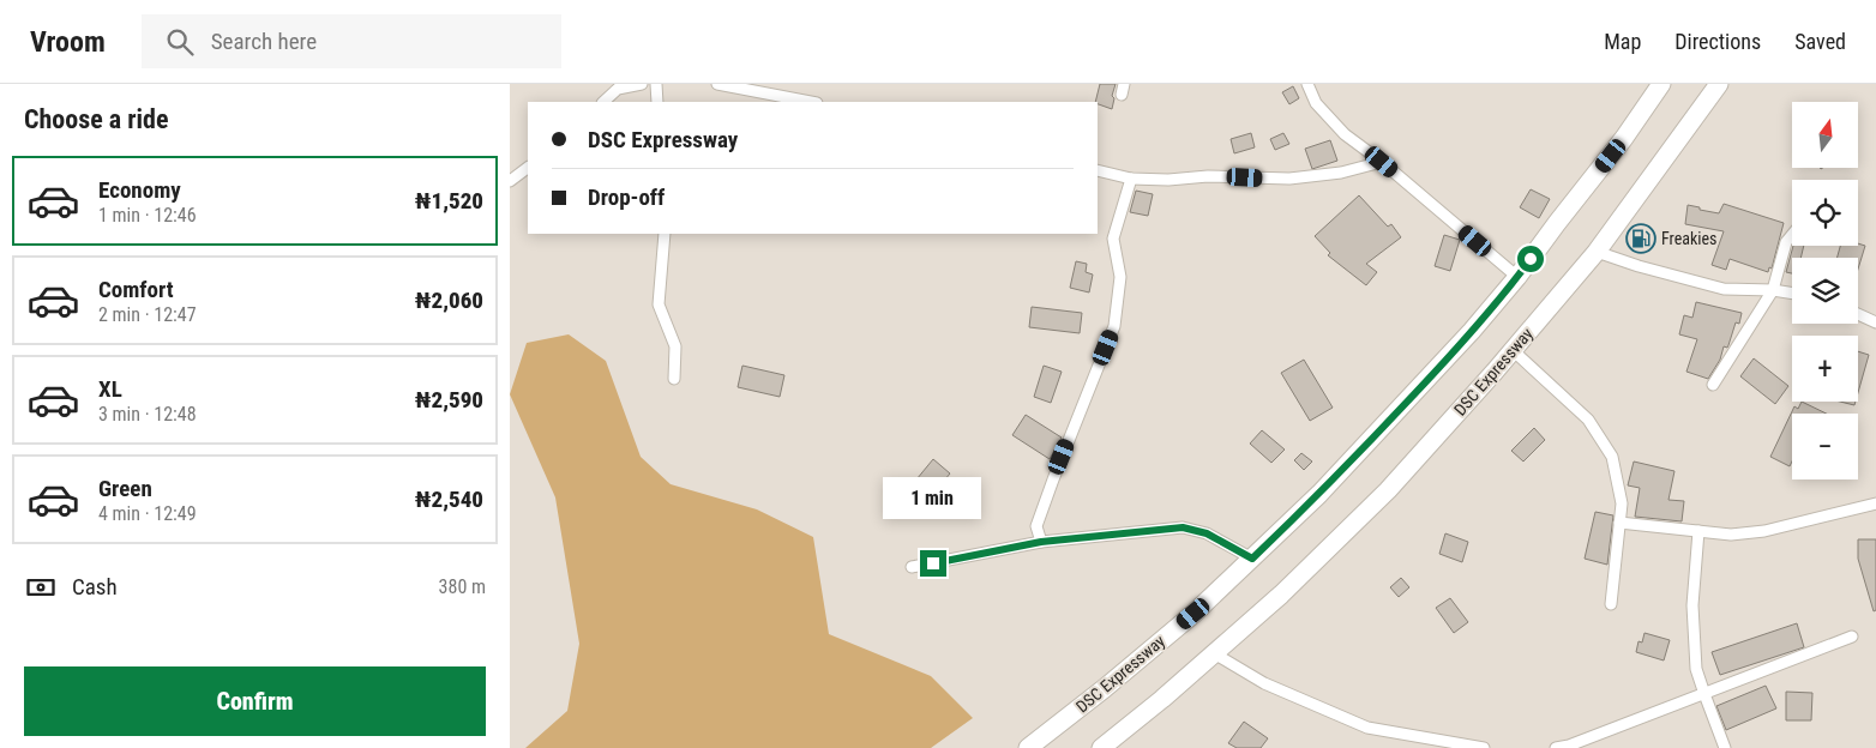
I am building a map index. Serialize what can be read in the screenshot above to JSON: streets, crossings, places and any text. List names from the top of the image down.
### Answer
{
  "streets": {
    "main road": ["DSC Expressway"]
  },
  "places": {
    "fuel station": ["Freakies"]
  },
  "north": "top",
  "page": {
    "header": "Vroom",
    "search": "Search here",
    "nav": ["Map", "Directions", "Saved"],
    "heading": "Choose a ride",
    "map_buttons": ["+", "−"],
    "banner": ["DSC Expressway", "Drop-off"],
    "list": [
      {
        "name": "Economy",
        "note": "1 min · 12:46",
        "value": "₦1,520"
      },
      {
        "name": "Comfort",
        "note": "2 min · 12:47",
        "value": "₦2,060"
      },
      {
        "name": "XL",
        "note": "3 min · 12:48",
        "value": "₦2,590"
      },
      {
        "name": "Green",
        "note": "4 min · 12:49",
        "value": "₦2,540"
      }
    ],
    "bubble": "1 min",
    "pay": ["Cash", "380 m"],
    "buttons": "Confirm"
  }
}
